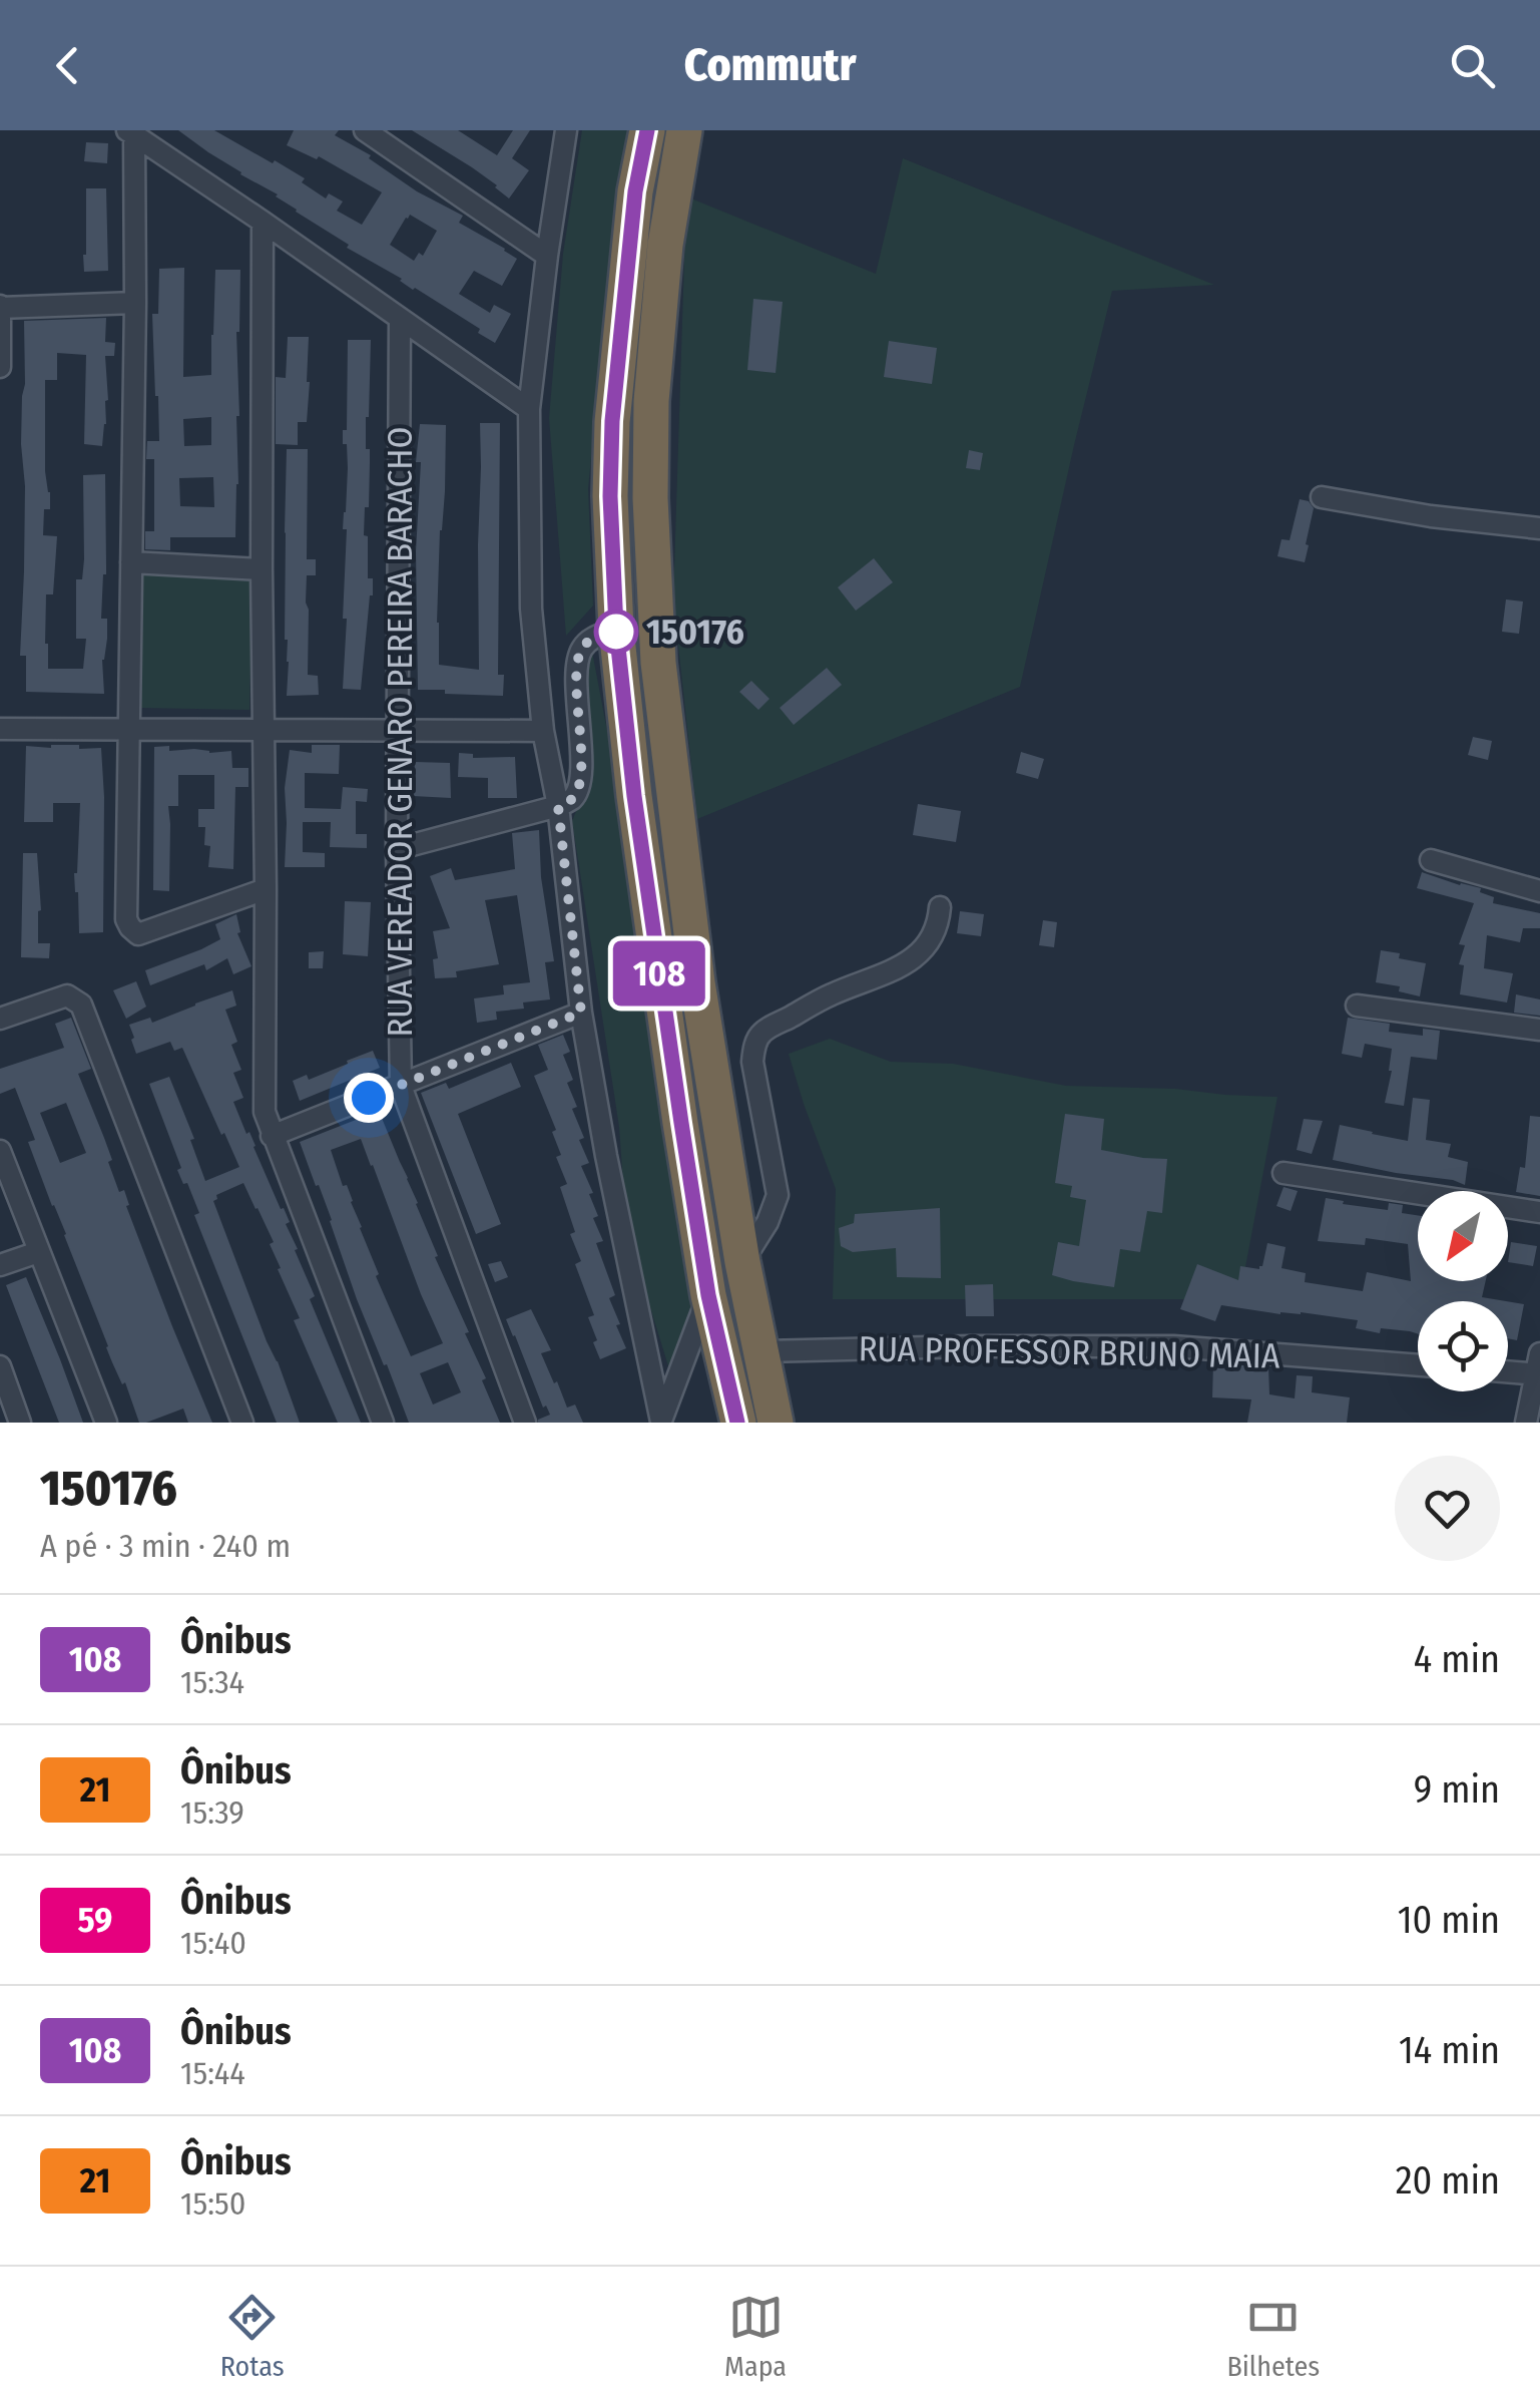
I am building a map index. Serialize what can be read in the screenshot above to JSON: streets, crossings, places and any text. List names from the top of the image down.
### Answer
{
  "streets": {
    "street": ["RUA VEREADOR GENARO PEREIRA BARACHO", "RUA PROFESSOR BRUNO MAIA"]
  },
  "places": ["150176"],
  "lines": ["bus line 108"],
  "north": "bottom left",
  "page": {
    "header": "Commutr",
    "on_map": "108",
    "heading": ["150176", "A pé · 3 min · 240 m"],
    "list": [
      {
        "mark": "108",
        "name": "Ônibus",
        "note": "15:34",
        "value": "4 min"
      },
      {
        "mark": "21",
        "name": "Ônibus",
        "note": "15:39",
        "value": "9 min"
      },
      {
        "mark": "59",
        "name": "Ônibus",
        "note": "15:40",
        "value": "10 min"
      },
      {
        "mark": "108",
        "name": "Ônibus",
        "note": "15:44",
        "value": "14 min"
      },
      {
        "mark": "21",
        "name": "Ônibus",
        "note": "15:50",
        "value": "20 min"
      }
    ],
    "tabs": ["Rotas", "Mapa", "Bilhetes"]
  }
}
